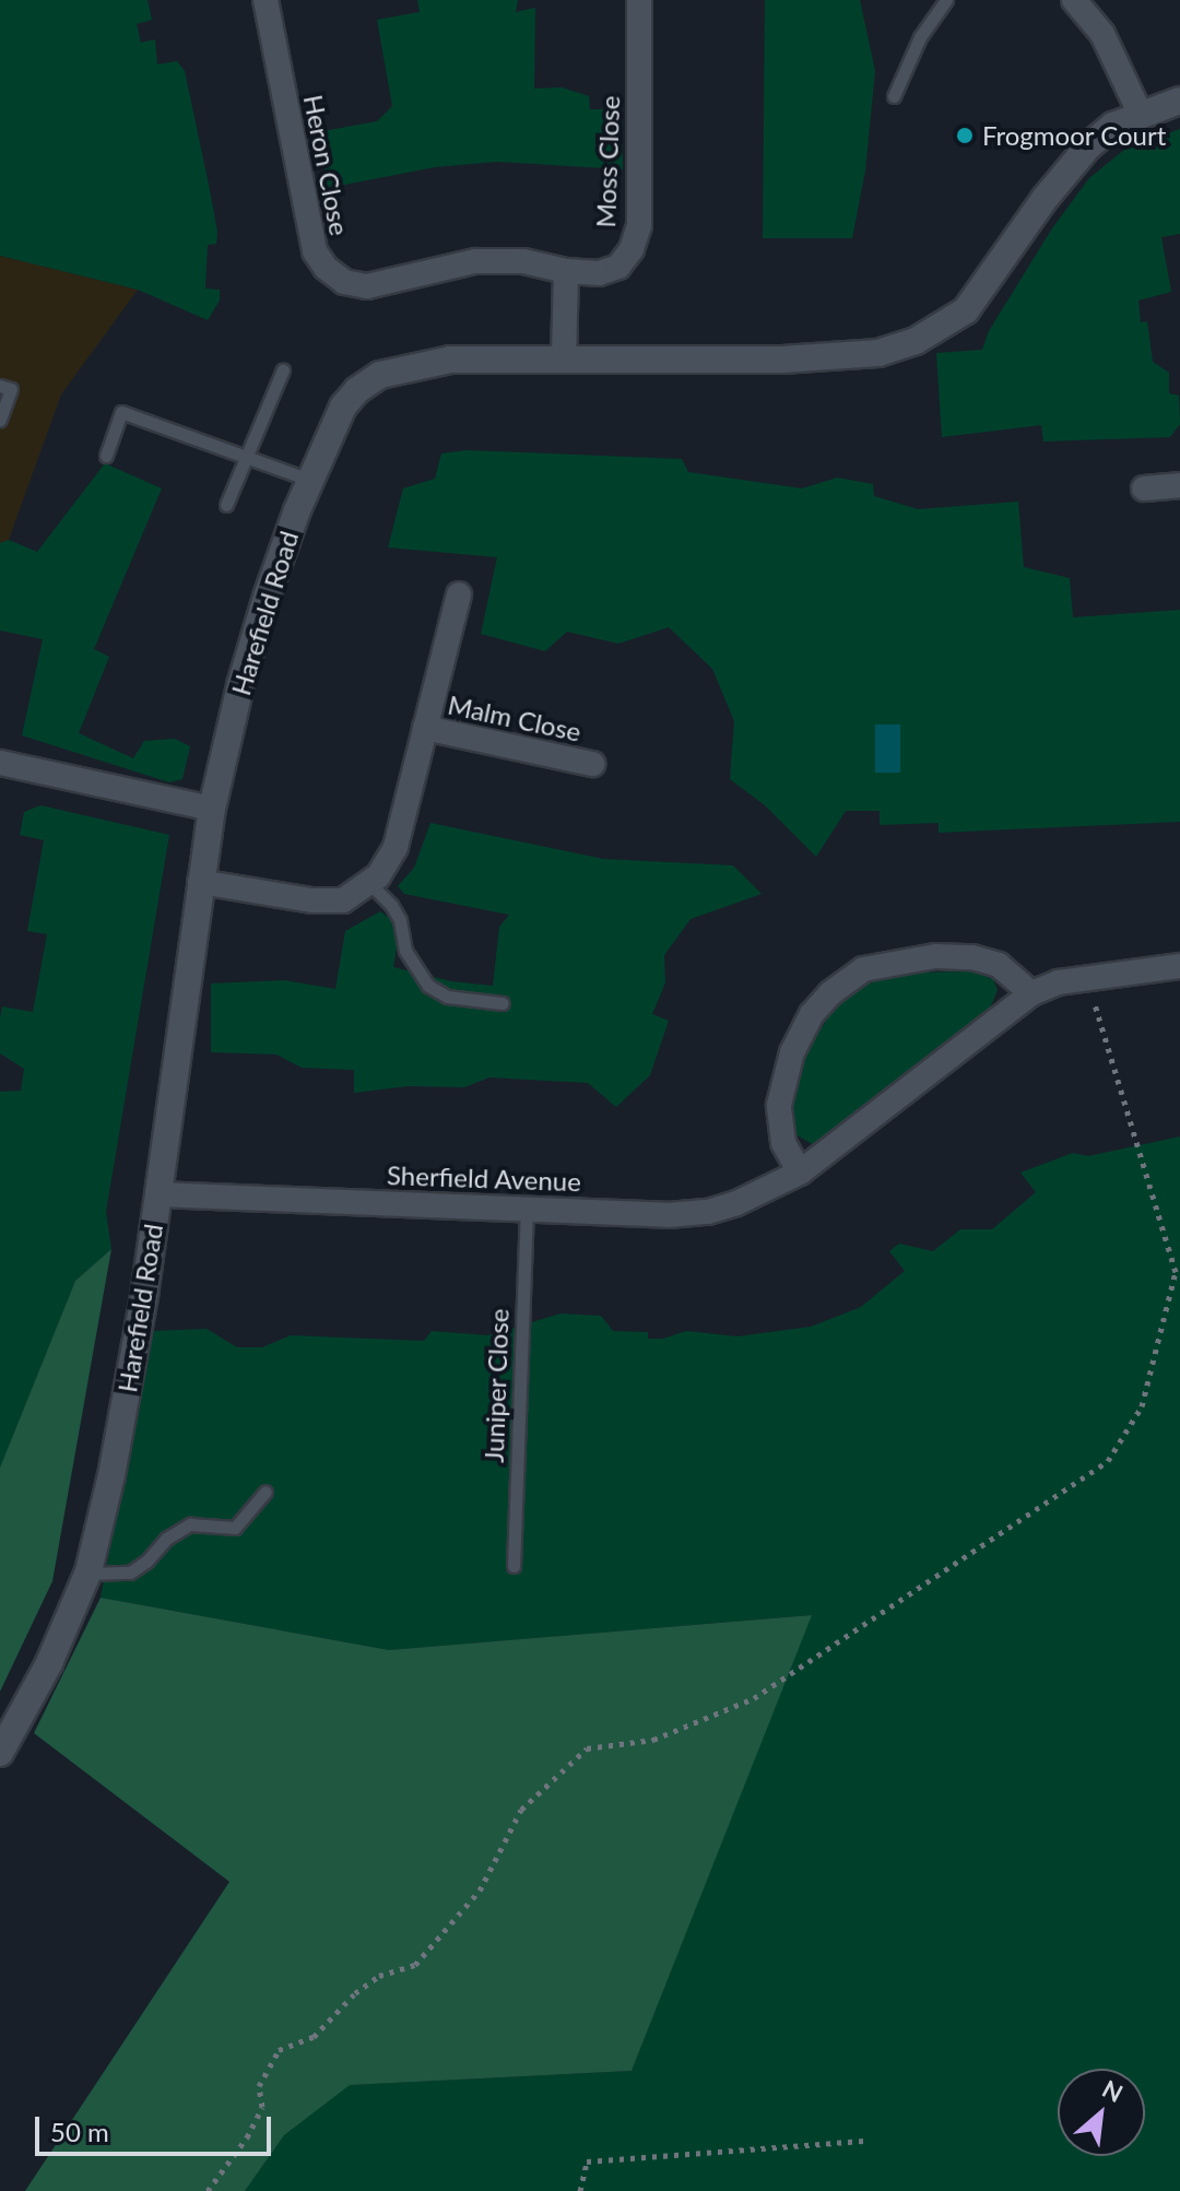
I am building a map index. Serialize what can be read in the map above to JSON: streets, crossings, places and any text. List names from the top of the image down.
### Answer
{
  "streets": {
    "street": [
      "Moss Close",
      "Heron Close",
      "Harefield Road",
      "Malm Close",
      "Sherfield Avenue"
    ],
    "lane": ["Juniper Close"]
  },
  "crossings": [
    ["Moss Close", "Heron Close"],
    ["Harefield Road", "Sherfield Avenue"],
    ["Sherfield Avenue", "Juniper Close"]
  ],
  "places": ["Frogmoor Court"],
  "scale_bar": "50 m",
  "north": "top right"
}
